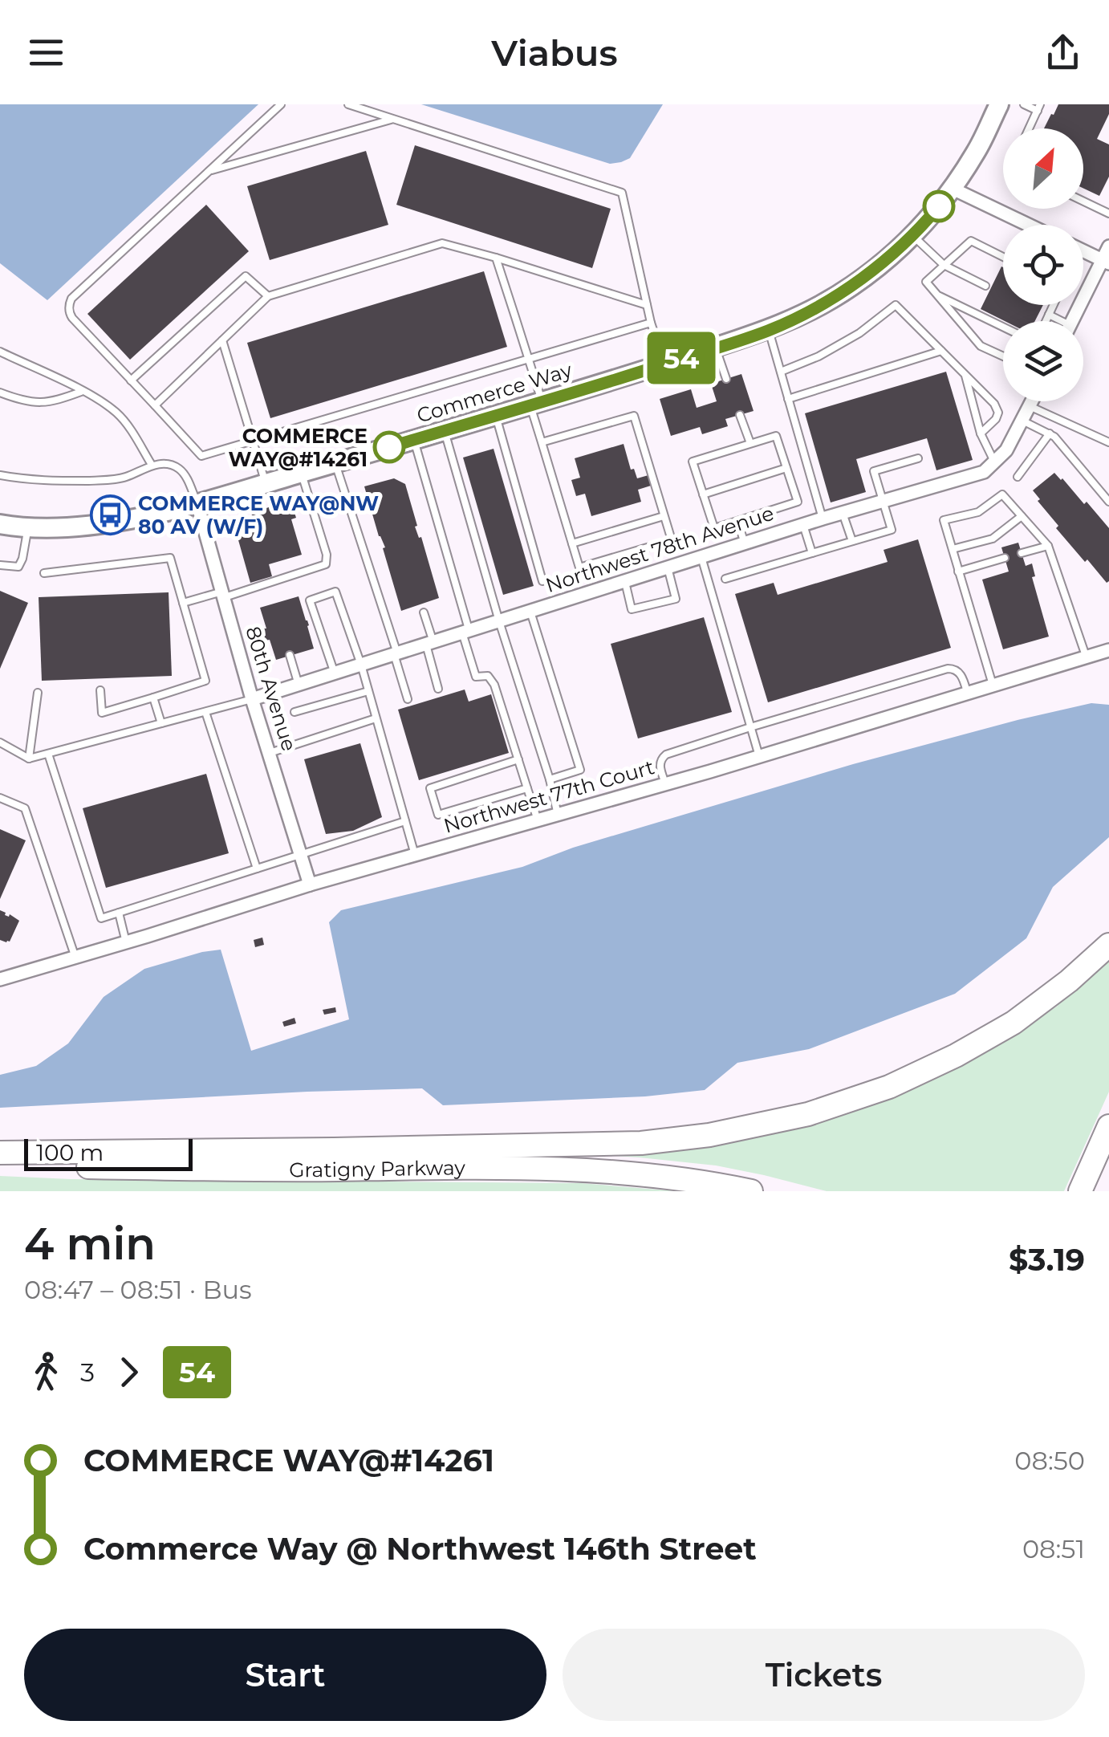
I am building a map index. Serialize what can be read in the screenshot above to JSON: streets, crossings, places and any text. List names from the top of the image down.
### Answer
{
  "streets": {
    "highway": ["Gratigny Parkway"],
    "street": [
      "Commerce Way",
      "Northwest 78th Avenue",
      "80th Avenue",
      "Northwest 77th Court"
    ]
  },
  "crossings": [
    ["Commerce Way", "80th Avenue"],
    ["Northwest 78th Avenue", "80th Avenue"],
    ["80th Avenue", "Northwest 77th Court"]
  ],
  "places": {
    "other": ["COMMERCE WAY@#14261"],
    "bus stop": ["COMMERCE WAY@NW 80 AV (W/F)"]
  },
  "lines": ["bus line 54"],
  "scale_bar": "100 m",
  "north": "top right",
  "page": {
    "header": "Viabus",
    "on_map": "54",
    "scale": "100 m",
    "heading": ["4 min", "08:47 – 08:51 · Bus", "$3.19"],
    "legs": ["3", "54"],
    "list": [
      {
        "name": "COMMERCE WAY@#14261",
        "value": "08:50"
      },
      {
        "name": "Commerce Way @ Northwest 146th Street",
        "value": "08:51"
      }
    ],
    "buttons": ["Start", "Tickets"]
  }
}
